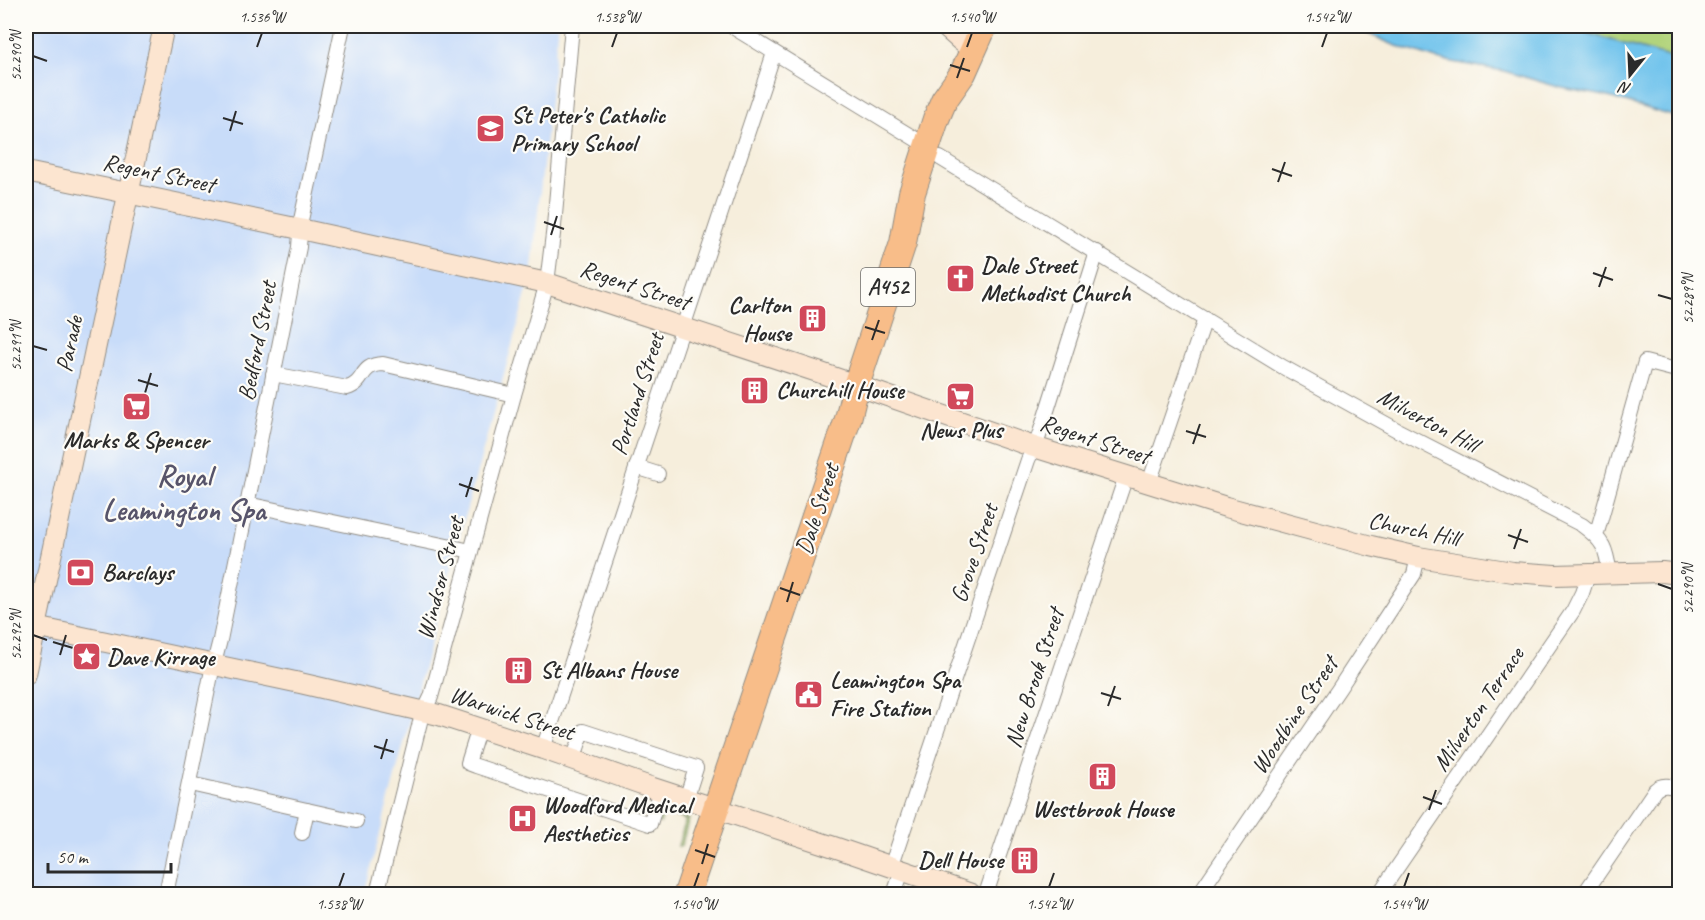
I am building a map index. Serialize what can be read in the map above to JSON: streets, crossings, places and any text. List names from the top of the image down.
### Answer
{
  "streets": {
    "highway": ["A452", "Dale Street"],
    "street": [
      "Regent Street",
      "Bedford Street",
      "Parade",
      "Portland Street",
      "Milverton Hill",
      "Church Hill",
      "Grove Street",
      "Windsor Street",
      "New Brook Street",
      "Milverton Terrace",
      "Warwick Street",
      "Woodbine Street"
    ]
  },
  "crossings": [
    ["Regent Street", "Bedford Street"],
    ["Regent Street", "Parade"],
    ["Regent Street", "Portland Street"],
    ["Regent Street", "Dale Street"],
    ["Regent Street", "Church Hill"],
    ["Regent Street", "Grove Street"],
    ["Regent Street", "Windsor Street"],
    ["Regent Street", "New Brook Street"],
    ["A452", "Milverton Hill"],
    ["A452", "Dale Street"],
    ["A452", "Warwick Street"],
    ["Bedford Street", "Warwick Street"],
    ["Parade", "Warwick Street"],
    ["Portland Street", "Milverton Hill"],
    ["Portland Street", "Warwick Street"],
    ["Milverton Hill", "Dale Street"],
    ["Milverton Hill", "Grove Street"],
    ["Dale Street", "Warwick Street"],
    ["Church Hill", "Milverton Terrace"],
    ["Church Hill", "Woodbine Street"],
    ["Grove Street", "Warwick Street"],
    ["Windsor Street", "Warwick Street"]
  ],
  "districts": ["Royal Leamington Spa"],
  "places": {
    "school or university": ["St Peter's Catholic Primary School"],
    "church": ["Dale Street Methodist Church"],
    "building": [
      "Carlton House",
      "Churchill House",
      "St Albans House",
      "Westbrook House",
      "Dell House"
    ],
    "supermarket": ["News Plus", "Marks & Spencer"],
    "bank": ["Barclays"],
    "place": ["Dave Kirrage"],
    "public building": ["Leamington Spa Fire Station"],
    "hospital": ["Woodford Medical Aesthetics"]
  },
  "scale_bar": "50 m",
  "north": "bottom",
  "coordinates": [
    "1.536°W",
    "1.538°W",
    "1.540°W",
    "1.542°W",
    "52.290°N",
    "52.289°N",
    "52.291°N",
    "52.292°N",
    "1.544°W"
  ]
}
